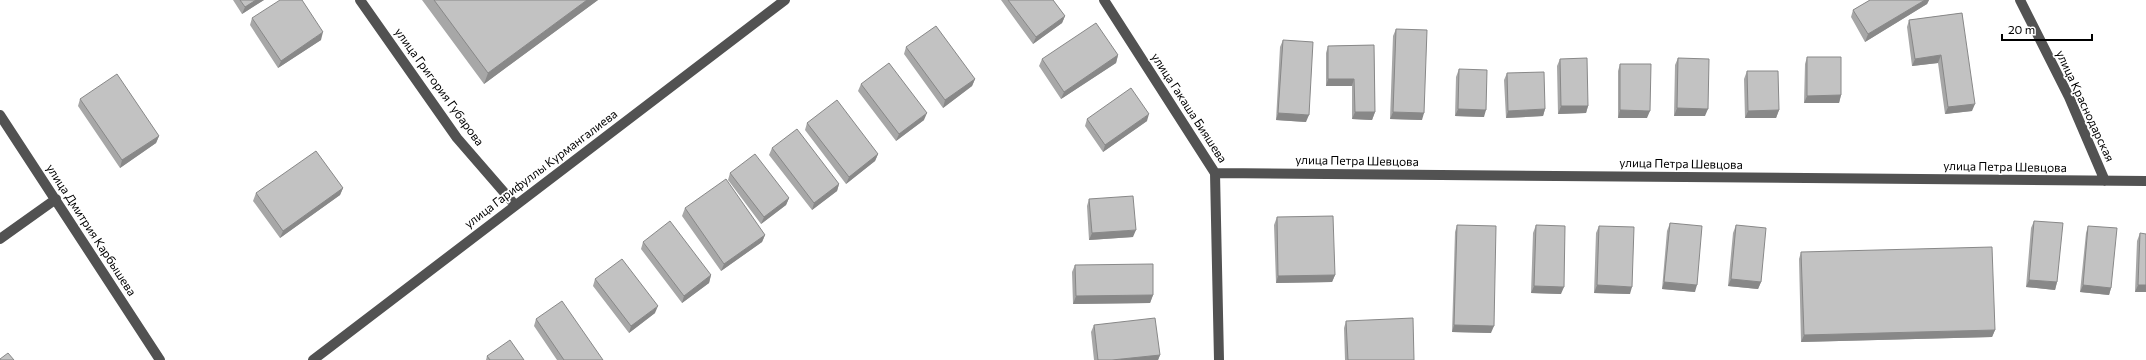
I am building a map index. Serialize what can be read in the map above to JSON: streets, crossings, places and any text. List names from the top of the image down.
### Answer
{
  "streets": {
    "street": [
      "улица Григория Губарова",
      "улица Краснодарская",
      "улица Гакаша Бияшева",
      "улица Петра Шевцова",
      "улица Гарифуллы Курмангалиева",
      "улица Дмитрия Карбышева"
    ]
  },
  "crossings": [
    ["улица Григория Губарова", "улица Гарифуллы Курмангалиева"],
    ["улица Краснодарская", "улица Петра Шевцова"],
    ["улица Гакаша Бияшева", "улица Петра Шевцова"]
  ],
  "scale_bar": "20 m"
}
